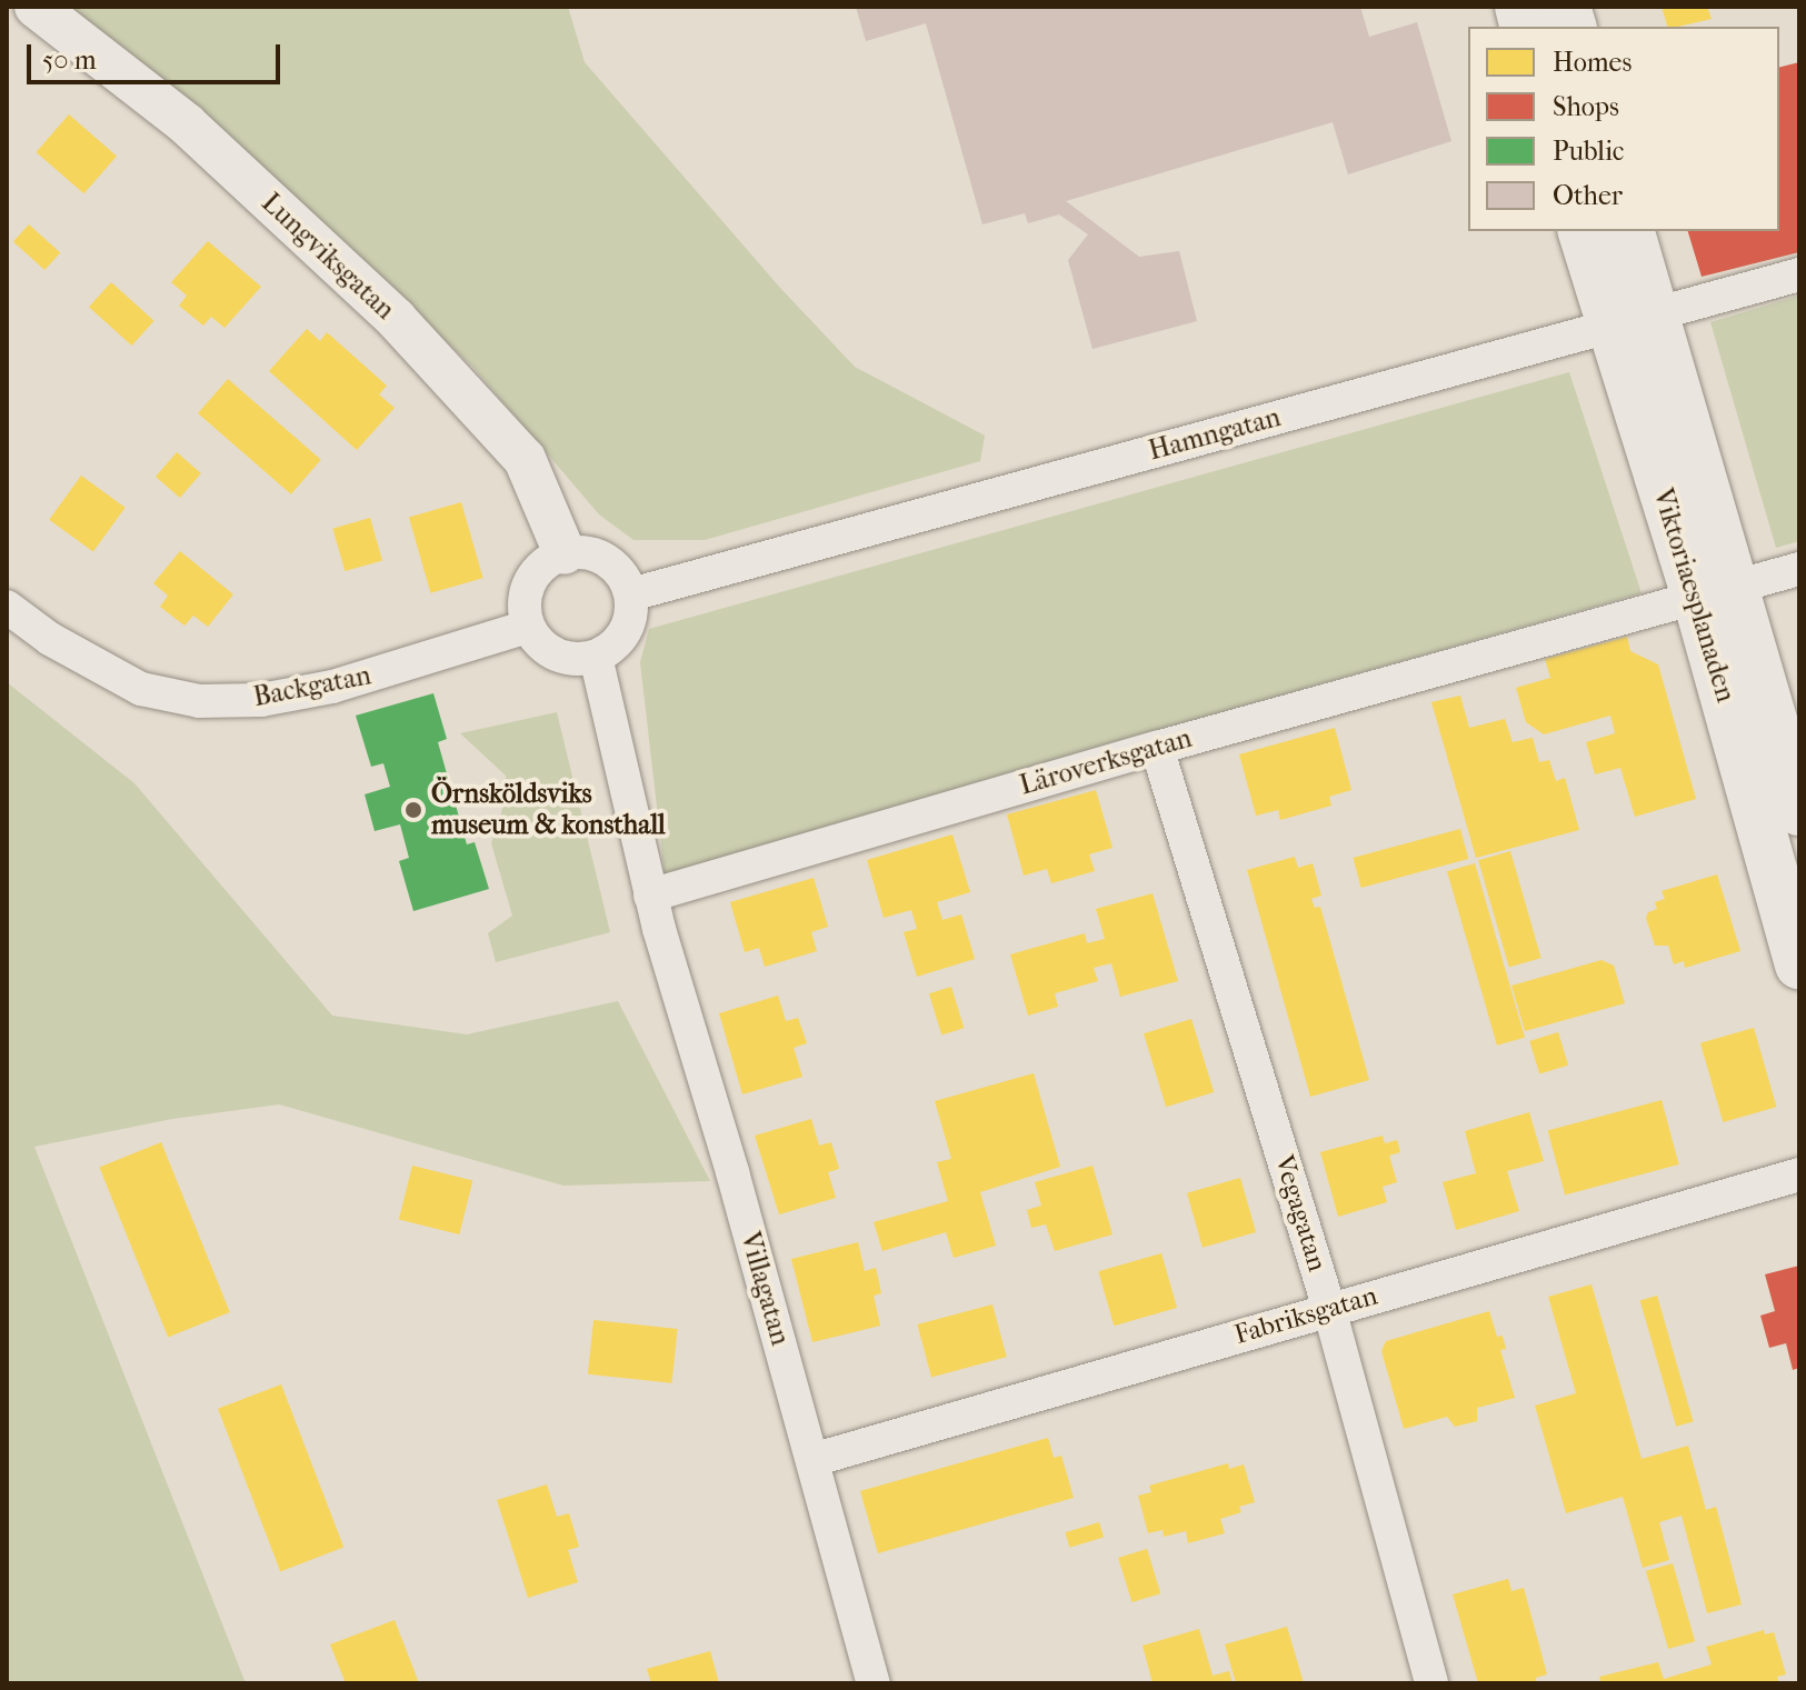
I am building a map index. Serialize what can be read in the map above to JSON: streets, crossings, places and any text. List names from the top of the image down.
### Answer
{
  "streets": {
    "main road": ["Viktoriaesplanaden"],
    "street": [
      "Lungviksgatan",
      "Hamngatan",
      "Backgatan",
      "Läroverksgatan",
      "Vegagatan",
      "Villagatan",
      "Fabriksgatan"
    ]
  },
  "crossings": [
    ["Lungviksgatan", "Hamngatan"],
    ["Lungviksgatan", "Backgatan"],
    ["Hamngatan", "Viktoriaesplanaden"],
    ["Hamngatan", "Backgatan"],
    ["Viktoriaesplanaden", "Läroverksgatan"],
    ["Läroverksgatan", "Vegagatan"],
    ["Läroverksgatan", "Villagatan"],
    ["Vegagatan", "Fabriksgatan"],
    ["Villagatan", "Fabriksgatan"]
  ],
  "places": ["Örnsköldsviks museum & konsthall"],
  "legend": [
    "Homes",
    "Shops",
    "Public",
    "Other"
  ],
  "scale_bar": "50 m"
}
